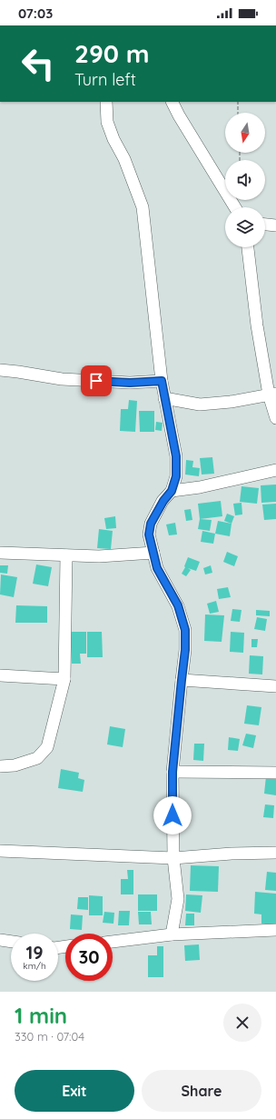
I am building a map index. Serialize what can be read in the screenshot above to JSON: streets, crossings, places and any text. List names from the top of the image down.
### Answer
{
  "north": "bottom",
  "page": {
    "status": "07:03",
    "turn": ["290 m", "Turn left"],
    "speed": "19 km/h",
    "limit": "30",
    "heading": ["1 min", "330 m · 07:04"],
    "buttons": ["Exit", "Share"]
  }
}
